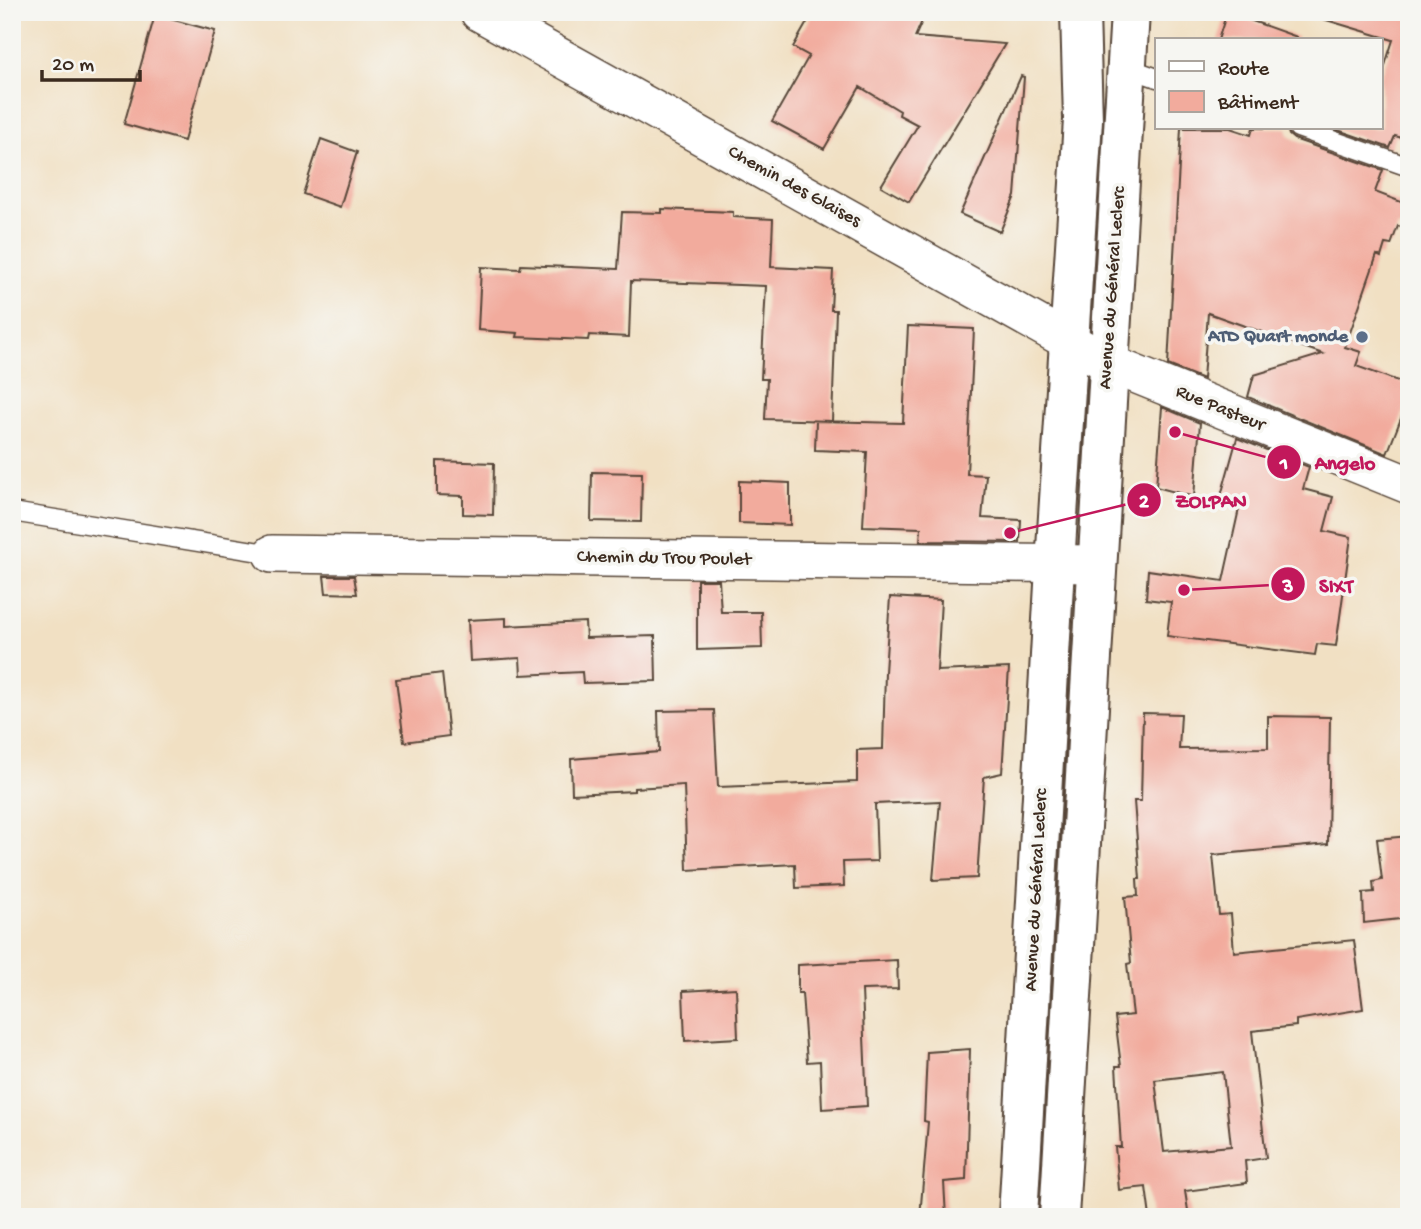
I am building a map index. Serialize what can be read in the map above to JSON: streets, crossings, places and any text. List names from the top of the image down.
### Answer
{
  "streets": {
    "main road": ["Avenue du Général Leclerc"],
    "street": ["Chemin des Glaises", "Rue Pasteur", "Chemin du Trou Poulet"]
  },
  "crossings": [
    ["Chemin des Glaises", "Avenue du Général Leclerc"],
    ["Chemin des Glaises", "Rue Pasteur"],
    ["Avenue du Général Leclerc", "Rue Pasteur"],
    ["Avenue du Général Leclerc", "Chemin du Trou Poulet"]
  ],
  "places": [
    "ATD Quart monde",
    "Angelo",
    "ZOLPAN",
    "SIXT"
  ],
  "legend": ["Route", "Bâtiment"],
  "scale_bar": "20 m"
}
